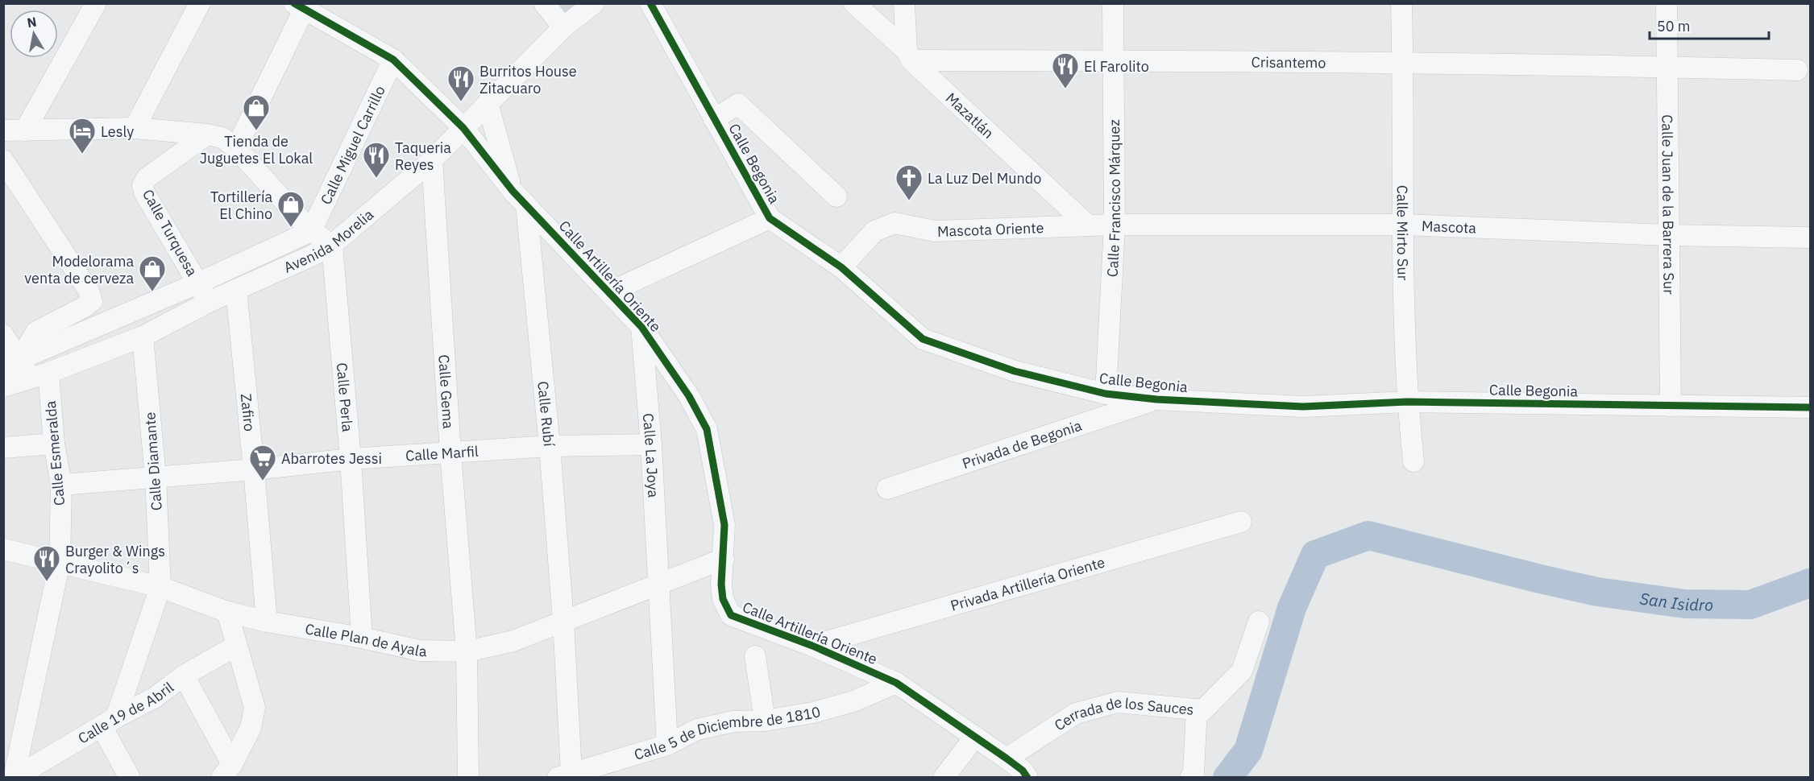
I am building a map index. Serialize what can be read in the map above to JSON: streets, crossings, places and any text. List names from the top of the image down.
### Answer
{
  "streets": {
    "street": [
      "Crisantemo",
      "Mazatlán",
      "Calle Miguel Carrillo",
      "Calle Begonia",
      "Calle Francisco Márquez",
      "Calle Juan de la Barrera Sur",
      "Mascota",
      "Mascota Oriente",
      "Calle Turquesa",
      "Calle Mirto Sur",
      "Avenida Morelia",
      "Calle Artillería Oriente",
      "Calle Gema",
      "Calle Perla",
      "Zafiro",
      "Calle Rubí",
      "Privada de Begonia",
      "Calle Esmeralda",
      "Calle Marfil",
      "Calle La Joya",
      "Calle Diamante",
      "Privada Artillería Oriente",
      "Calle Plan de Ayala",
      "Calle 19 de Abril",
      "Cerrada de los Sauces",
      "Calle 5 de Diciembre de 1810"
    ]
  },
  "crossings": [
    ["Crisantemo", "Mazatlán"],
    ["Crisantemo", "Calle Francisco Márquez"],
    ["Crisantemo", "Calle Juan de la Barrera Sur"],
    ["Crisantemo", "Calle Mirto Sur"],
    ["Mazatlán", "Mascota"],
    ["Mazatlán", "Mascota Oriente"],
    ["Calle Miguel Carrillo", "Calle Artillería Oriente"],
    ["Calle Begonia", "Calle Francisco Márquez"],
    ["Calle Begonia", "Calle Juan de la Barrera Sur"],
    ["Calle Begonia", "Mascota Oriente"],
    ["Calle Begonia", "Calle Mirto Sur"],
    ["Calle Begonia", "Privada de Begonia"],
    ["Calle Francisco Márquez", "Mascota"],
    ["Calle Juan de la Barrera Sur", "Mascota"],
    ["Mascota", "Mascota Oriente"],
    ["Mascota", "Calle Mirto Sur"],
    ["Calle Turquesa", "Avenida Morelia"],
    ["Avenida Morelia", "Calle Artillería Oriente"],
    ["Avenida Morelia", "Calle Gema"],
    ["Avenida Morelia", "Calle Perla"],
    ["Avenida Morelia", "Zafiro"],
    ["Avenida Morelia", "Calle Esmeralda"],
    ["Avenida Morelia", "Calle Diamante"],
    ["Calle Artillería Oriente", "Calle Rubí"],
    ["Calle Artillería Oriente", "Calle La Joya"],
    ["Calle Artillería Oriente", "Privada Artillería Oriente"],
    ["Calle Artillería Oriente", "Calle Plan de Ayala"],
    ["Calle Artillería Oriente", "Cerrada de los Sauces"],
    ["Calle Artillería Oriente", "Calle 5 de Diciembre de 1810"],
    ["Calle Gema", "Calle Marfil"],
    ["Calle Gema", "Calle Plan de Ayala"],
    ["Calle Perla", "Calle Marfil"],
    ["Calle Perla", "Calle Plan de Ayala"],
    ["Zafiro", "Calle Marfil"],
    ["Zafiro", "Calle Plan de Ayala"],
    ["Calle Rubí", "Calle Marfil"],
    ["Calle Rubí", "Calle Plan de Ayala"],
    ["Calle Rubí", "Calle 5 de Diciembre de 1810"],
    ["Calle Esmeralda", "Calle Marfil"],
    ["Calle Esmeralda", "Calle Plan de Ayala"],
    ["Calle Esmeralda", "Calle 19 de Abril"],
    ["Calle Marfil", "Calle La Joya"],
    ["Calle Marfil", "Calle Diamante"],
    ["Calle La Joya", "Calle Plan de Ayala"],
    ["Calle La Joya", "Calle 5 de Diciembre de 1810"],
    ["Calle Diamante", "Calle Plan de Ayala"]
  ],
  "water": ["San Isidro"],
  "places": {
    "restaurant": [
      "El Farolito",
      "Burritos House Zitacuaro",
      "Taqueria Reyes",
      "Burger & Wings Crayolito´s"
    ],
    "shop": ["Tienda de Juguetes El Lokal", "Tortillería El Chino", "Modelorama venta de cerveza"],
    "hotel": ["Lesly"],
    "church": ["La Luz Del Mundo"],
    "supermarket": ["Abarrotes Jessi"]
  },
  "scale_bar": "50 m",
  "north": "top"
}
